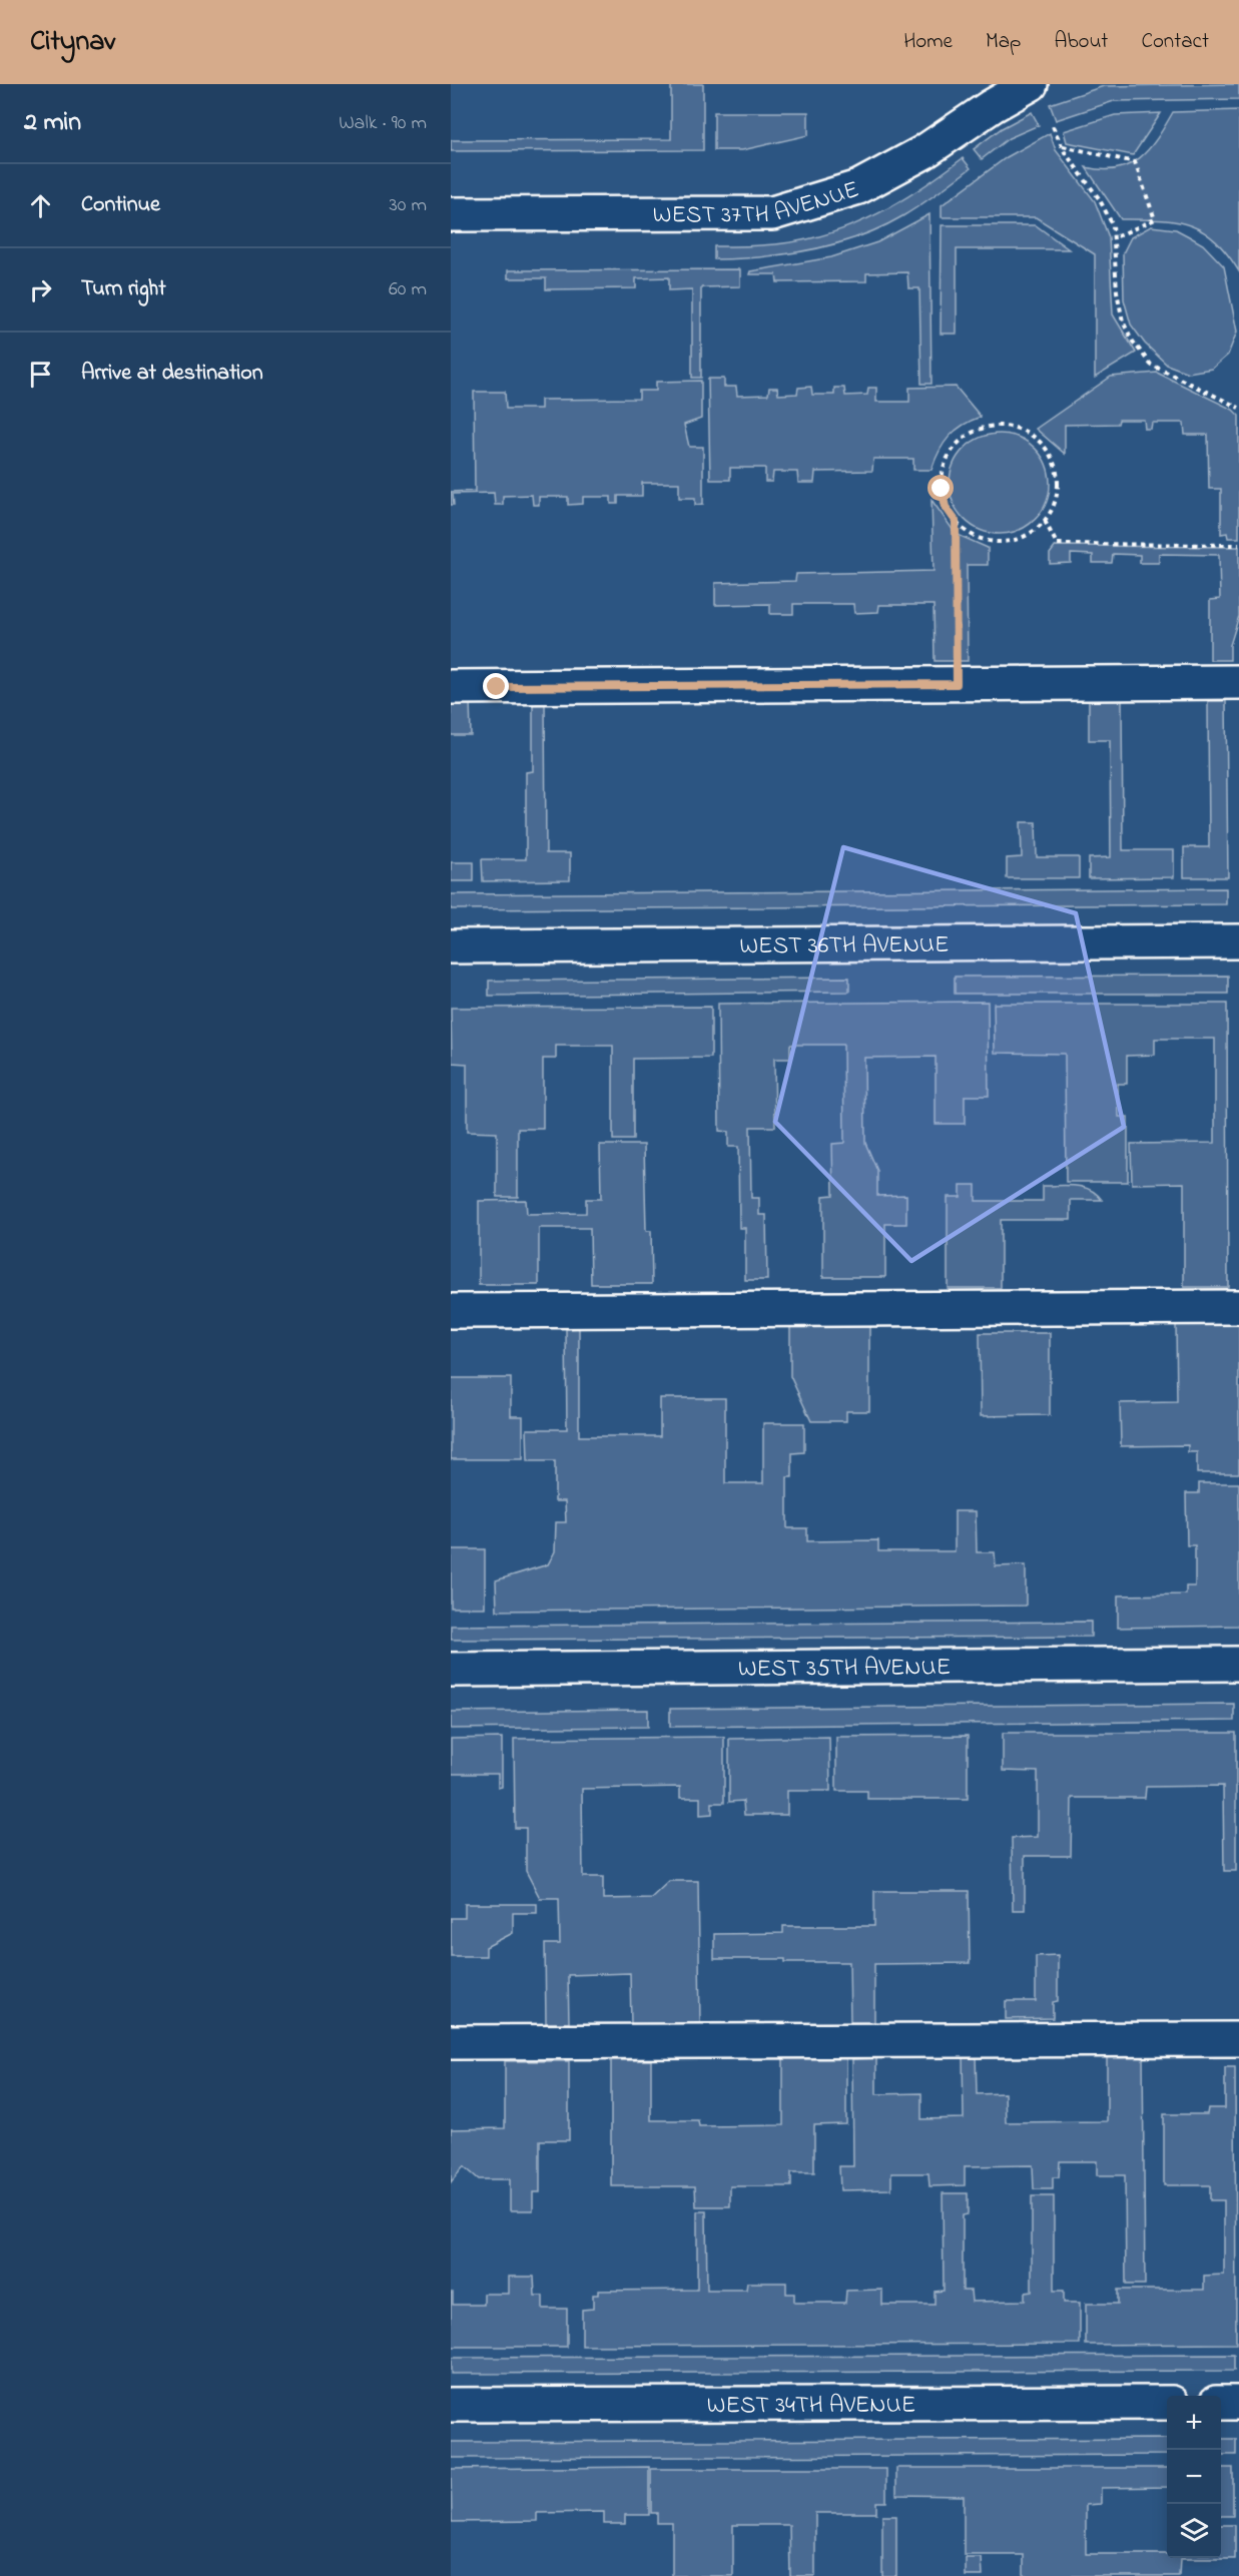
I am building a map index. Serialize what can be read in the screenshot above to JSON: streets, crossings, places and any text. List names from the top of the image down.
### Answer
{
  "streets": {
    "street": [
      "WEST 37TH AVENUE",
      "WEST 36TH AVENUE",
      "WEST 35TH AVENUE",
      "WEST 34TH AVENUE"
    ]
  },
  "page": {
    "header": "Citynav",
    "nav": [
      "Home",
      "Map",
      "About",
      "Contact"
    ],
    "heading": ["2 min", "Walk · 90 m"],
    "list": [
      ["Continue", "30 m"],
      ["Turn right", "60 m"],
      "Arrive at destination"
    ],
    "map_buttons": ["+", "−"]
  }
}
